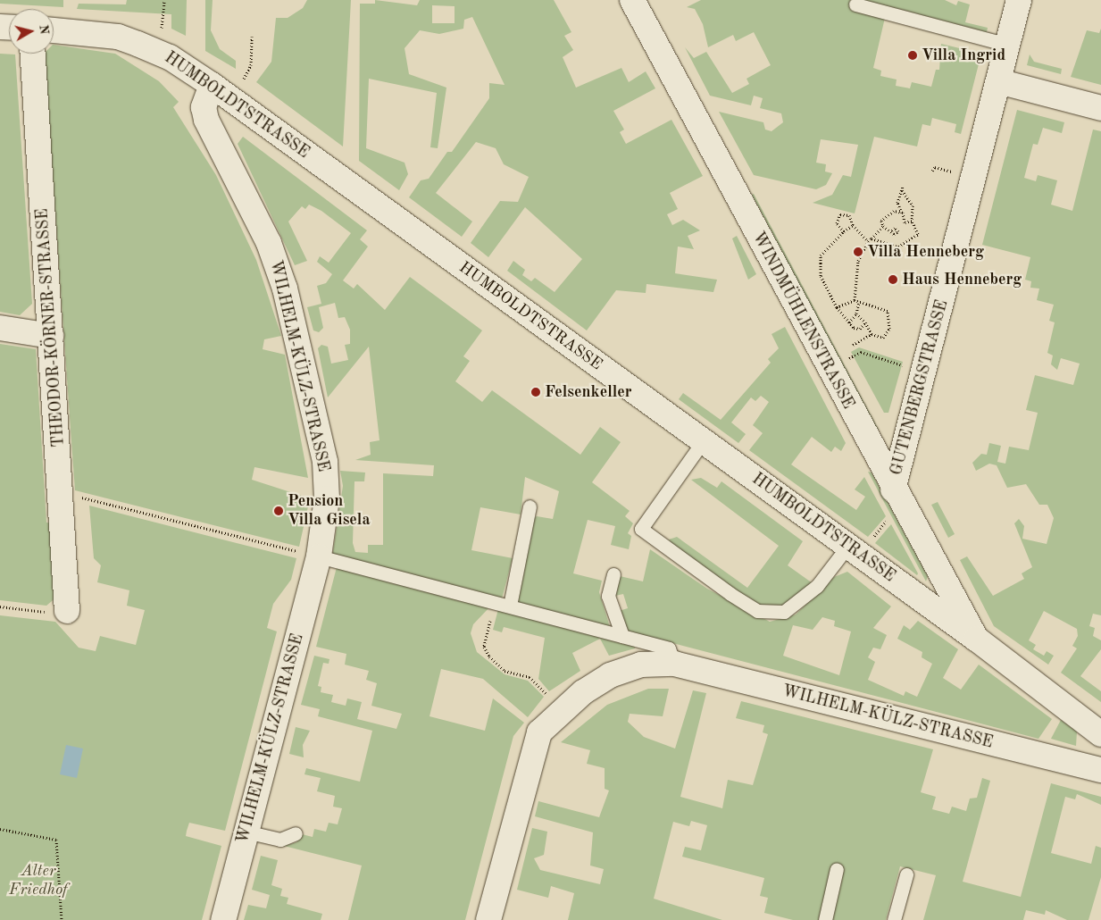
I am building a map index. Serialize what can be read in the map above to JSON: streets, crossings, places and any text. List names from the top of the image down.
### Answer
{
  "streets": {
    "street": [
      "HUMBOLDTSTRASSE",
      "WINDMÜHLENSTRASSE",
      "THEODOR-KÖRNER-STRASSE",
      "WILHELM-KÜLZ-STRASSE",
      "GUTENBERGSTRASSE"
    ]
  },
  "crossings": [
    ["HUMBOLDTSTRASSE", "WINDMÜHLENSTRASSE"],
    ["HUMBOLDTSTRASSE", "WILHELM-KÜLZ-STRASSE"],
    ["WINDMÜHLENSTRASSE", "GUTENBERGSTRASSE"]
  ],
  "parks": ["Alter Friedhof"],
  "places": [
    "Villa Ingrid",
    "Villa Henneberg",
    "Haus Henneberg",
    "Felsenkeller",
    "Pension Villa Gisela"
  ],
  "north": "right"
}
